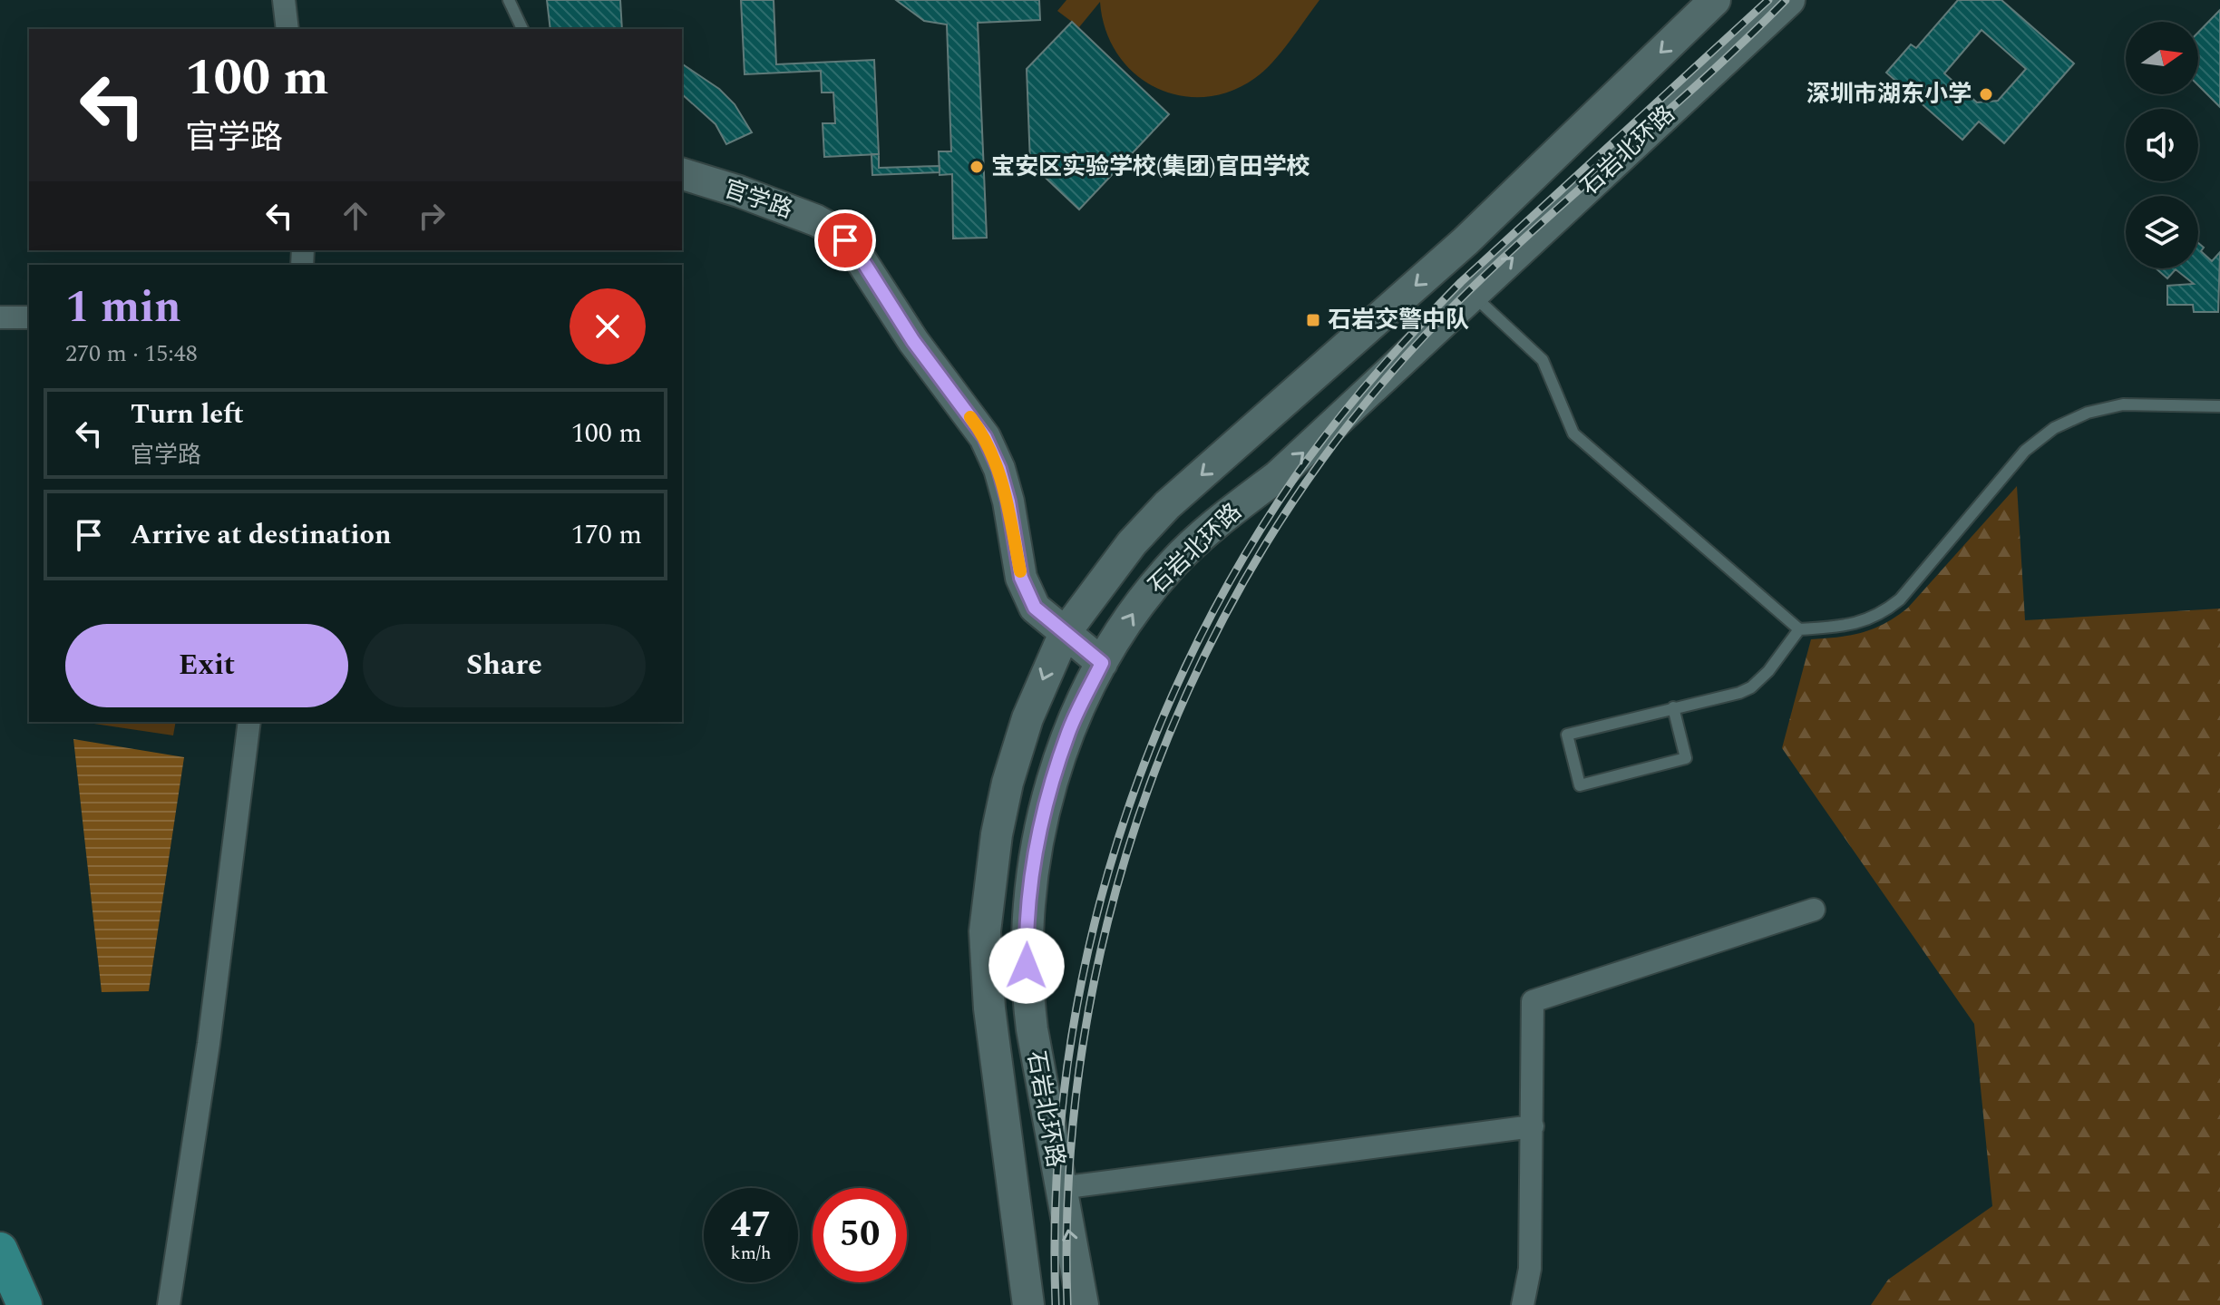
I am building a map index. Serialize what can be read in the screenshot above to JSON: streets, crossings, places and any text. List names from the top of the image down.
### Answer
{
  "streets": {
    "main road": ["石岩北环路", "官学路"]
  },
  "crossings": [
    ["石岩北环路", "官学路"]
  ],
  "places": {
    "other": ["深圳市湖东小学", "宝安区实验学校(集团)官田学校"],
    "transit": ["石岩交警中队"]
  },
  "north": "right",
  "page": {
    "turn": ["100 m", "官学路"],
    "heading": ["1 min", "270 m · 15:48"],
    "list": [
      {
        "name": "Turn left",
        "note": "官学路",
        "value": "100 m"
      },
      {
        "name": "Arrive at destination",
        "value": "170 m"
      }
    ],
    "buttons": ["Exit", "Share"],
    "speed": "47 km/h",
    "limit": "50"
  }
}
